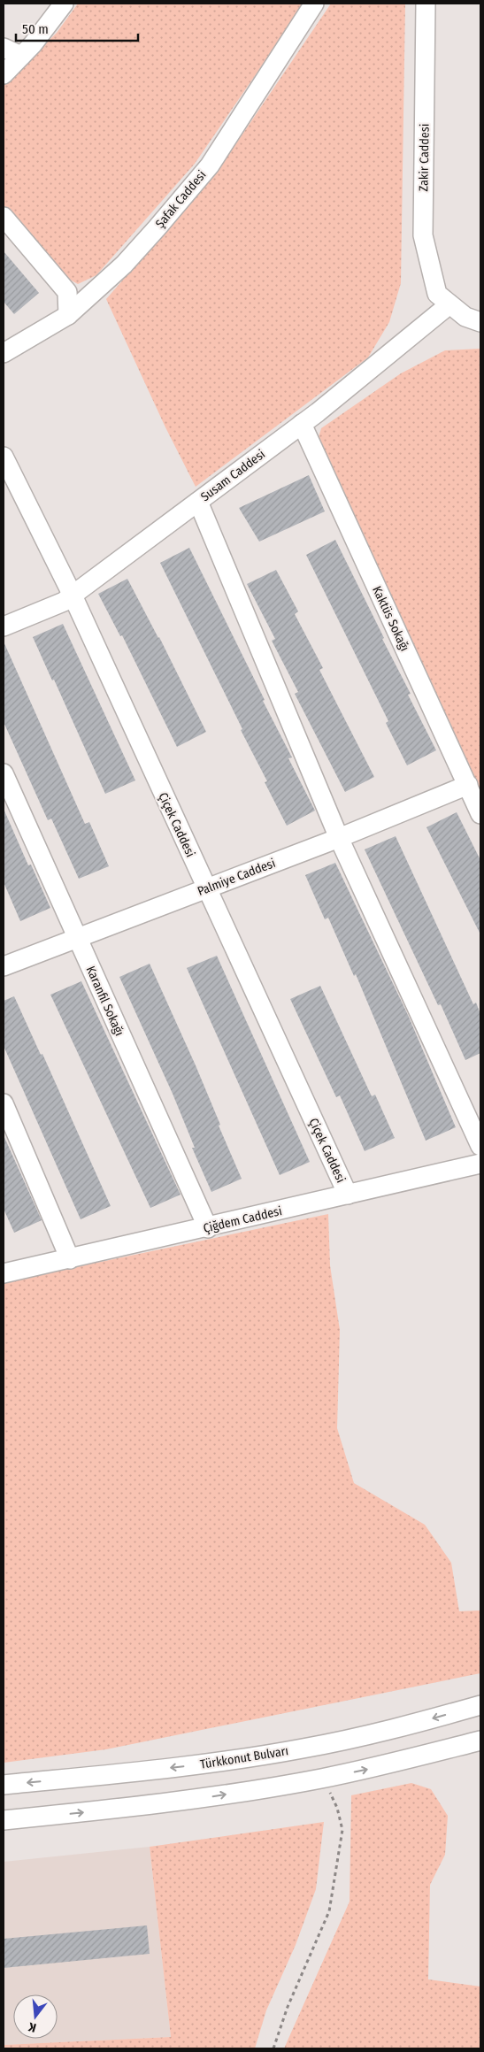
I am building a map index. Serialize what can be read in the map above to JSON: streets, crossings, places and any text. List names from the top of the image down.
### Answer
{
  "streets": {
    "street": [
      "Zakir Caddesi",
      "Şafak Caddesi",
      "Susam Caddesi",
      "Kaktüs Sokağı",
      "Çiçek Caddesi",
      "Palmiye Caddesi",
      "Karanfil Sokağı",
      "Çiğdem Caddesi",
      "Türkkonut Bulvarı"
    ]
  },
  "crossings": [
    ["Zakir Caddesi", "Susam Caddesi"],
    ["Susam Caddesi", "Kaktüs Sokağı"],
    ["Susam Caddesi", "Çiçek Caddesi"],
    ["Kaktüs Sokağı", "Palmiye Caddesi"],
    ["Çiçek Caddesi", "Palmiye Caddesi"],
    ["Çiçek Caddesi", "Çiğdem Caddesi"],
    ["Palmiye Caddesi", "Karanfil Sokağı"],
    ["Karanfil Sokağı", "Çiğdem Caddesi"]
  ],
  "scale_bar": "50 m",
  "north": "bottom"
}
